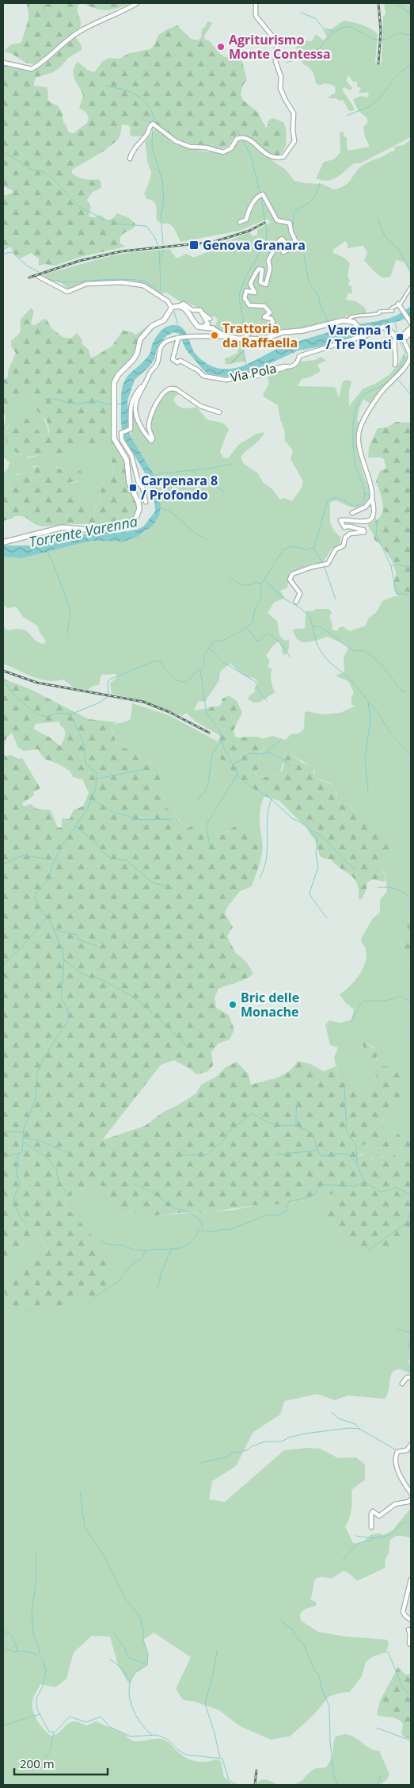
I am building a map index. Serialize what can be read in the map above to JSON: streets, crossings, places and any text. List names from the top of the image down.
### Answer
{
  "streets": {
    "street": ["Via Pola"]
  },
  "water": ["Torrente Varenna"],
  "places": {
    "other": ["Agriturismo Monte Contessa", "Trattoria da Raffaella", "Bric delle Monache"],
    "transit": ["Genova Granara", "Varenna 1 / Tre Ponti", "Carpenara 8 / Profondo"]
  },
  "scale_bar": "200 m"
}
